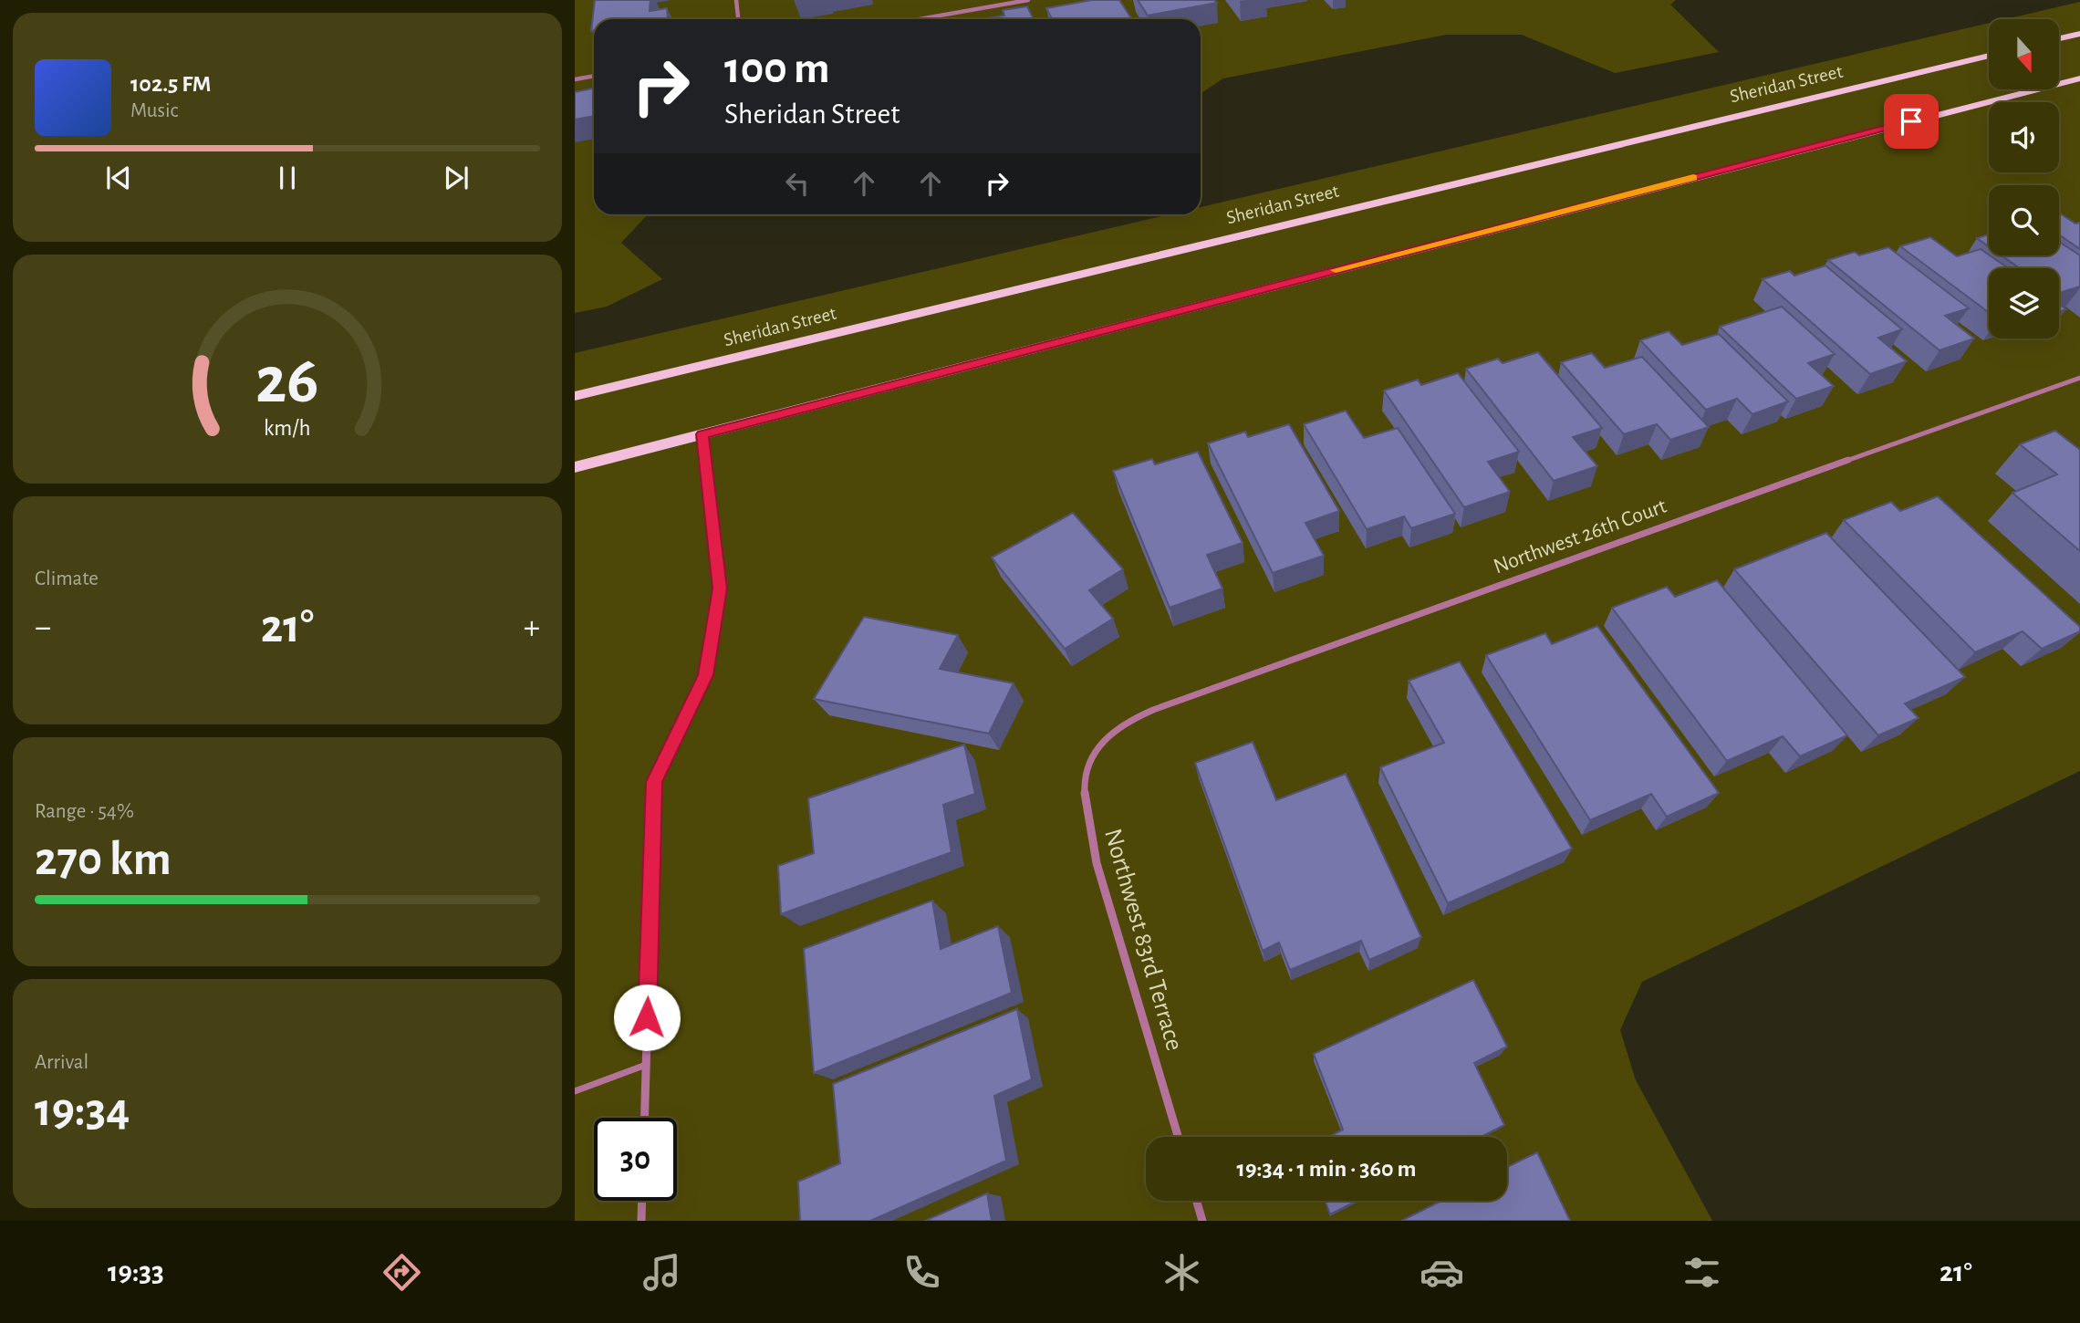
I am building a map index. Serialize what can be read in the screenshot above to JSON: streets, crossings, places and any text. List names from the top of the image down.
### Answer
{
  "streets": {
    "main road": ["Sheridan Street"],
    "street": ["Northwest 26th Court", "Northwest 83rd Terrace"]
  },
  "crossings": [
    ["Northwest 26th Court", "Northwest 83rd Terrace"]
  ],
  "north": "bottom",
  "page": {
    "turn": ["100 m", "Sheridan Street"],
    "song": ["102.5 FM", "Music"],
    "tile": [
      "Climate",
      ["Range · 54%", "270 km"],
      ["Arrival", "19:34"]
    ],
    "heat": ["−", "21°", "+"],
    "limit": "30",
    "trip": "19:34 · 1 min · 360 m",
    "tabs": ["19:33", "21°"],
    "gauge": ["26", "km/h"]
  }
}
